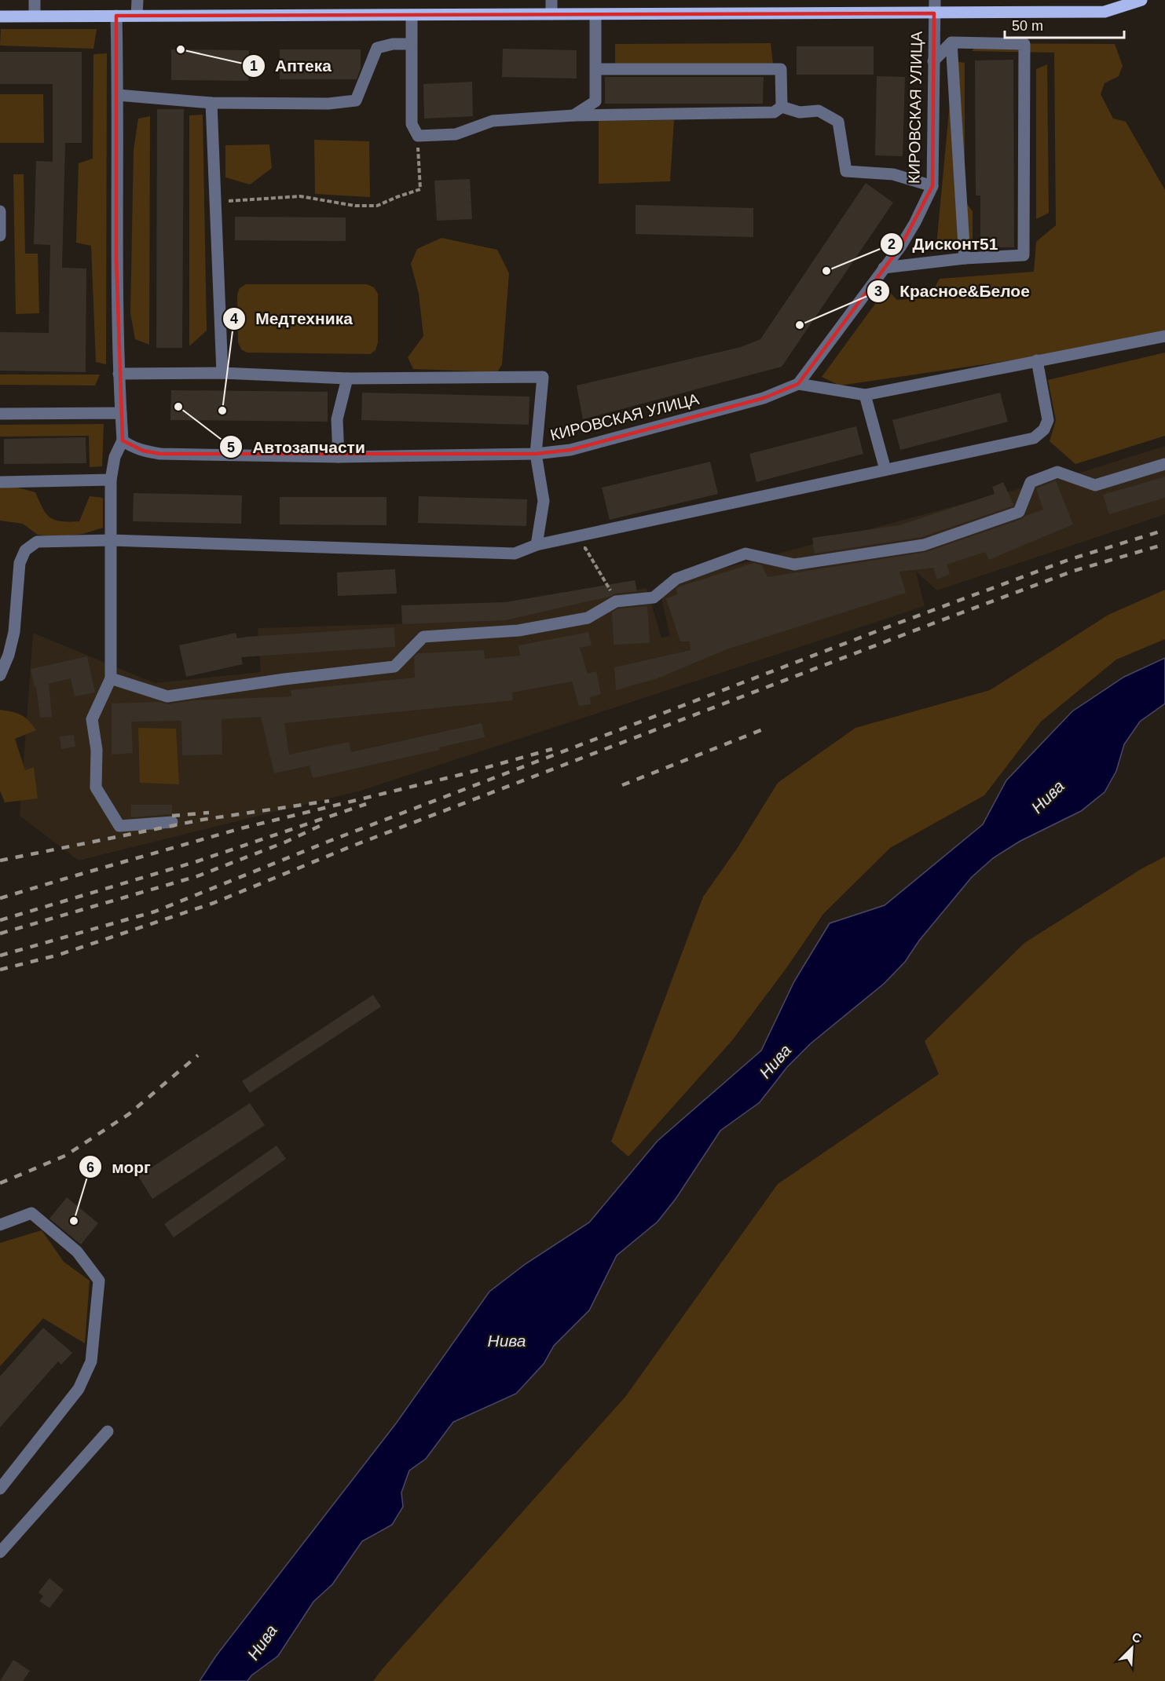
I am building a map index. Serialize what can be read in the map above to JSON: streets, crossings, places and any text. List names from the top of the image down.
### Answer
{
  "streets": {
    "street": ["КИРОВСКАЯ УЛИЦА"]
  },
  "water": ["Нива"],
  "places": [
    "Аптека",
    "Дисконт51",
    "Красное&Белое",
    "Автозапчасти",
    "Медтехника",
    "морг"
  ],
  "scale_bar": "50 m",
  "north": "top right"
}
